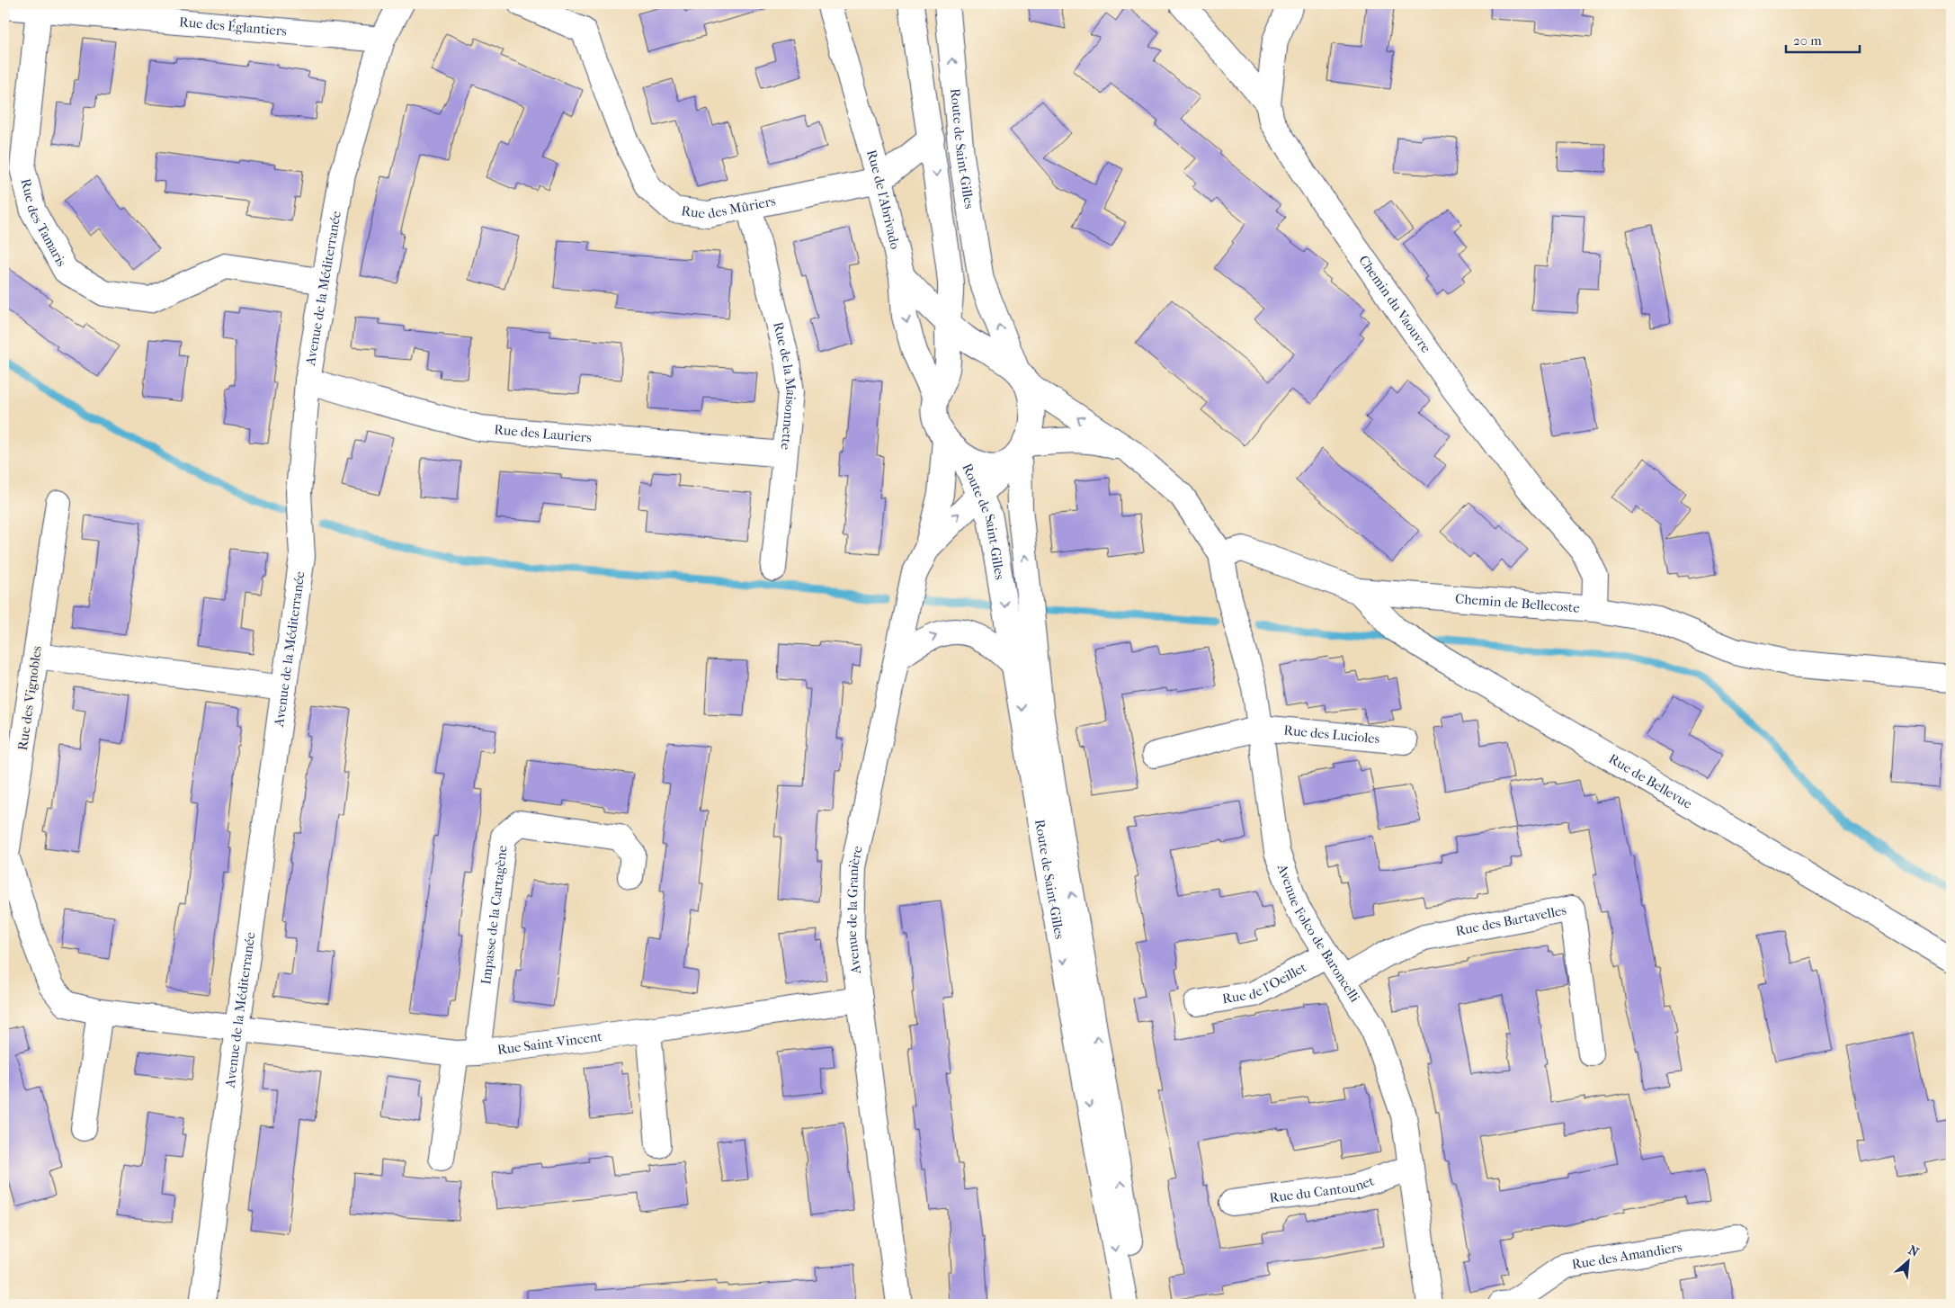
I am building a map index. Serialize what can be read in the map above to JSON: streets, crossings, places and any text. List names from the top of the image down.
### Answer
{
  "streets": {
    "street": [
      "Rue des Églantiers",
      "Route de Saint-Gilles",
      "Rue de l'Abrivado",
      "Rue des Mûriers",
      "Rue des Tamaris",
      "Avenue de la Méditerranée",
      "Chemin du Vaouvre",
      "Rue de la Maisonnette",
      "Rue des Lauriers",
      "Chemin de Bellecoste",
      "Rue des Vignobles",
      "Rue des Lucioles",
      "Rue de Bellevue",
      "Avenue de la Granière",
      "Impasse de la Cartagène",
      "Rue des Bartavelles",
      "Avenue Folco de Baroncelli",
      "Rue de l'Oeillet",
      "Rue Saint-Vincent",
      "Rue du Cantounet",
      "Rue des Amandiers"
    ]
  },
  "crossings": [
    ["Rue des Églantiers", "Rue des Tamaris"],
    ["Rue des Églantiers", "Avenue de la Méditerranée"],
    ["Route de Saint-Gilles", "Rue de l'Abrivado"],
    ["Route de Saint-Gilles", "Avenue de la Granière"],
    ["Rue de l'Abrivado", "Rue des Mûriers"],
    ["Rue de l'Abrivado", "Avenue de la Granière"],
    ["Rue des Mûriers", "Rue de la Maisonnette"],
    ["Rue des Tamaris", "Avenue de la Méditerranée"],
    ["Avenue de la Méditerranée", "Rue des Lauriers"],
    ["Avenue de la Méditerranée", "Rue des Vignobles"],
    ["Avenue de la Méditerranée", "Rue Saint-Vincent"],
    ["Chemin du Vaouvre", "Chemin de Bellecoste"],
    ["Rue de la Maisonnette", "Rue des Lauriers"],
    ["Chemin de Bellecoste", "Rue de Bellevue"],
    ["Chemin de Bellecoste", "Avenue Folco de Baroncelli"],
    ["Rue des Vignobles", "Rue Saint-Vincent"],
    ["Rue des Lucioles", "Avenue Folco de Baroncelli"],
    ["Avenue de la Granière", "Rue Saint-Vincent"],
    ["Impasse de la Cartagène", "Rue Saint-Vincent"],
    ["Rue des Bartavelles", "Avenue Folco de Baroncelli"],
    ["Avenue Folco de Baroncelli", "Rue de l'Oeillet"],
    ["Avenue Folco de Baroncelli", "Rue du Cantounet"]
  ],
  "scale_bar": "20 m",
  "north": "top right"
}
